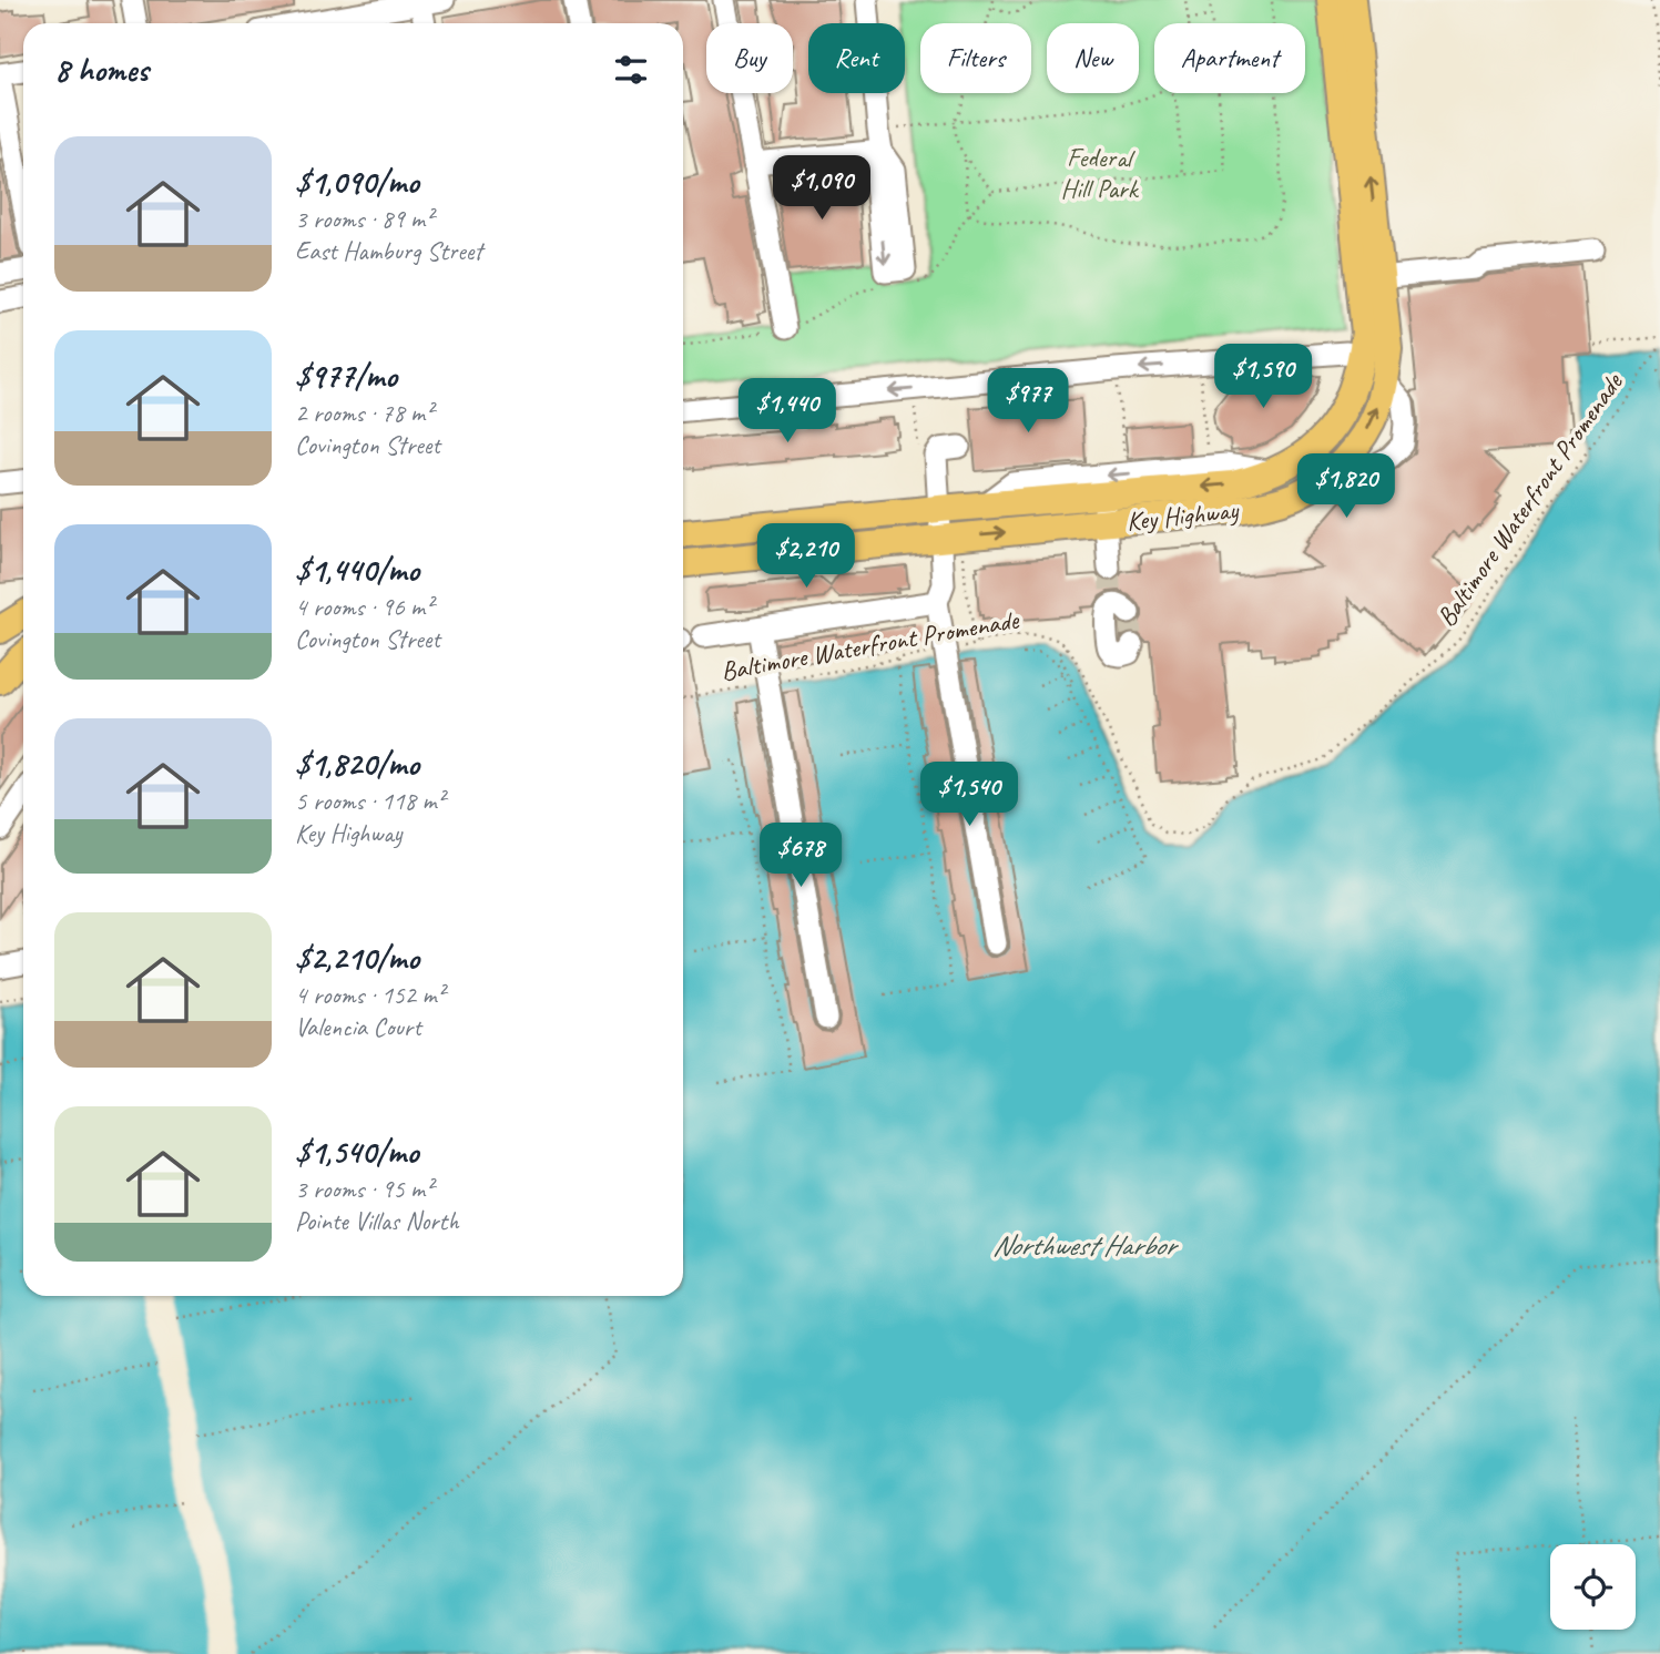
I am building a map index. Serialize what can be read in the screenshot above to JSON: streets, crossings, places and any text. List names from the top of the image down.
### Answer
{
  "streets": {
    "main road": ["Key Highway"],
    "path": ["Baltimore Waterfront Promenade"]
  },
  "water": ["Northwest Harbor"],
  "parks": ["Federal Hill Park"],
  "page": {
    "chip": [
      "Buy",
      "Rent",
      "Filters",
      "New",
      "Apartment"
    ],
    "heading": "8 homes",
    "list": [
      {
        "name": "$1,090/mo",
        "note": "3 rooms · 89 m² · East Hamburg Street"
      },
      {
        "name": "$977/mo",
        "note": "2 rooms · 78 m² · Covington Street"
      },
      {
        "name": "$1,440/mo",
        "note": "4 rooms · 96 m² · Covington Street"
      },
      {
        "name": "$1,820/mo",
        "note": "5 rooms · 118 m² · Key Highway"
      },
      {
        "name": "$2,210/mo",
        "note": "4 rooms · 152 m² · Valencia Court"
      },
      {
        "name": "$1,540/mo",
        "note": "3 rooms · 95 m² · Pointe Villas North"
      }
    ],
    "price": [
      "$1,090",
      "$1,590",
      "$977",
      "$1,440",
      "$1,820",
      "$2,210",
      "$1,540",
      "$678"
    ]
  }
}
